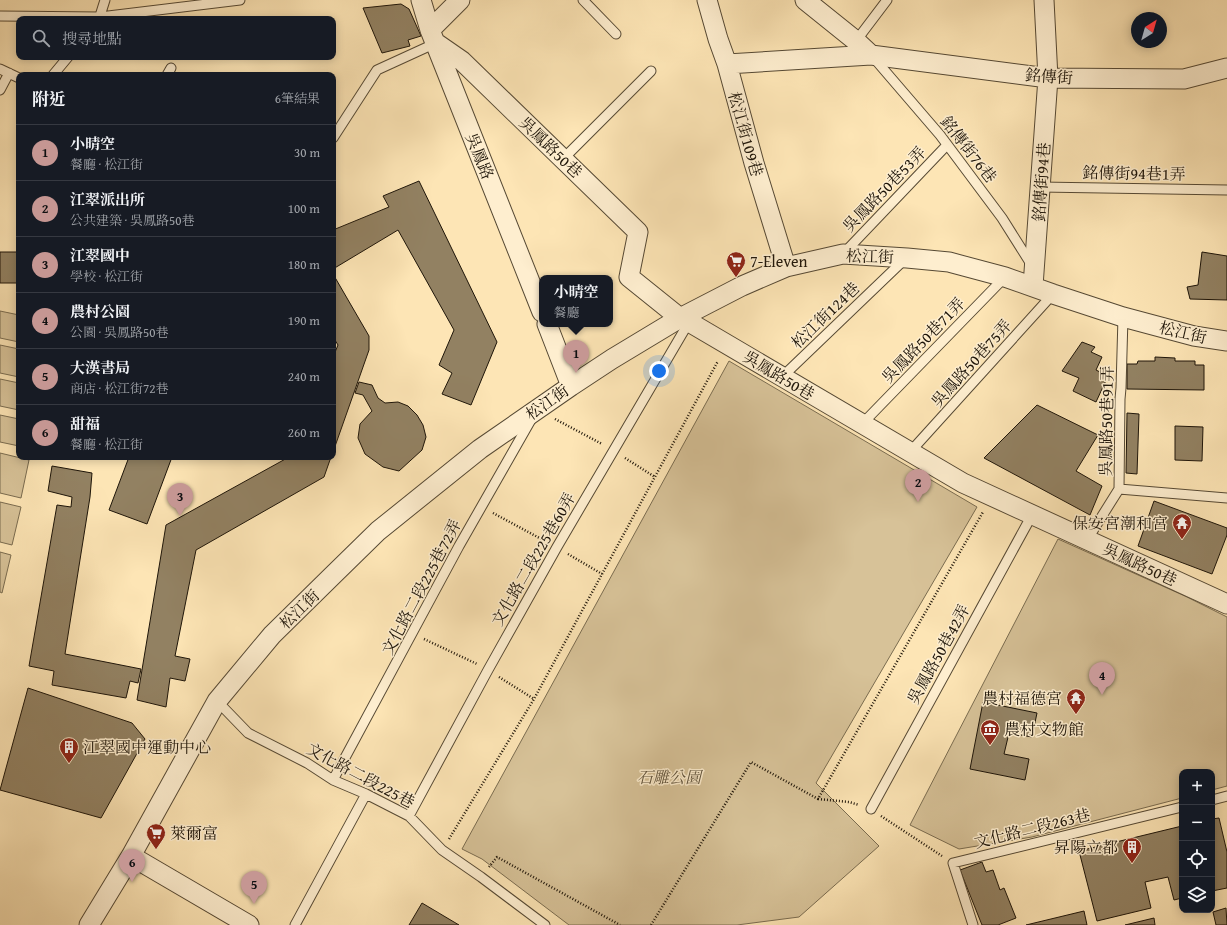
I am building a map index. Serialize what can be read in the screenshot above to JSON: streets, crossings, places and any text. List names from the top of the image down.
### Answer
{
  "streets": {
    "street": [
      "銘傳街",
      "松江街109巷",
      "吳鳳路50巷",
      "吳鳳路",
      "銘傳街94巷",
      "松江街"
    ],
    "lane": [
      "銘傳街76巷",
      "銘傳街94巷1弄",
      "吳鳳路50巷53弄",
      "松江街124巷",
      "吳鳳路50巷71弄",
      "吳鳳路50巷75弄",
      "吳鳳路50巷91弄",
      "文化路二段225巷60弄",
      "文化路二段225巷72弄",
      "吳鳳路50巷42弄",
      "文化路二段225巷",
      "文化路二段263巷"
    ]
  },
  "crossings": [
    ["銘傳街", "松江街109巷"],
    ["銘傳街", "銘傳街76巷"],
    ["銘傳街", "銘傳街94巷"],
    ["松江街109巷", "松江街"],
    ["吳鳳路50巷", "吳鳳路"],
    ["吳鳳路50巷", "松江街"],
    ["吳鳳路50巷", "松江街124巷"],
    ["吳鳳路50巷", "吳鳳路50巷71弄"],
    ["吳鳳路50巷", "吳鳳路50巷75弄"],
    ["吳鳳路50巷", "吳鳳路50巷91弄"],
    ["吳鳳路50巷", "文化路二段225巷60弄"],
    ["吳鳳路50巷", "吳鳳路50巷42弄"],
    ["銘傳街76巷", "銘傳街94巷"],
    ["銘傳街76巷", "吳鳳路50巷53弄"],
    ["銘傳街76巷", "松江街"],
    ["銘傳街94巷1弄", "銘傳街94巷"],
    ["銘傳街94巷", "松江街"],
    ["吳鳳路50巷53弄", "松江街"],
    ["松江街", "松江街124巷"],
    ["松江街", "吳鳳路50巷71弄"],
    ["松江街", "吳鳳路50巷75弄"],
    ["松江街", "吳鳳路50巷91弄"],
    ["松江街", "文化路二段225巷60弄"],
    ["松江街", "文化路二段225巷72弄"],
    ["松江街", "文化路二段225巷"],
    ["文化路二段225巷60弄", "文化路二段225巷"],
    ["文化路二段225巷72弄", "文化路二段225巷"]
  ],
  "parks": ["石雕公園"],
  "places": {
    "supermarket": ["7-Eleven", "萊爾富"],
    "temple": ["保安宮潮和宮", "農村福德宮"],
    "museum": ["農村文物館"],
    "building": ["江翠國中運動中心", "昇陽立都"]
  },
  "north": "top right",
  "page": {
    "search": "搜尋地點",
    "heading": ["附近", "6筆結果"],
    "list": [
      {
        "mark": "1",
        "name": "小晴空",
        "note": "餐廳 · 松江街",
        "value": "30 m"
      },
      {
        "mark": "2",
        "name": "江翠派出所",
        "note": "公共建築 · 吳鳳路50巷",
        "value": "100 m"
      },
      {
        "mark": "3",
        "name": "江翠國中",
        "note": "學校 · 松江街",
        "value": "180 m"
      },
      {
        "mark": "4",
        "name": "農村公園",
        "note": "公園 · 吳鳳路50巷",
        "value": "190 m"
      },
      {
        "mark": "5",
        "name": "大漢書局",
        "note": "商店 · 松江街72巷",
        "value": "240 m"
      },
      {
        "mark": "6",
        "name": "甜福",
        "note": "餐廳 · 松江街",
        "value": "260 m"
      }
    ],
    "popup": ["小晴空", "餐廳"],
    "pins": [
      "1",
      "2",
      "3",
      "4",
      "6",
      "5"
    ],
    "map_buttons": ["+", "−"]
  }
}
